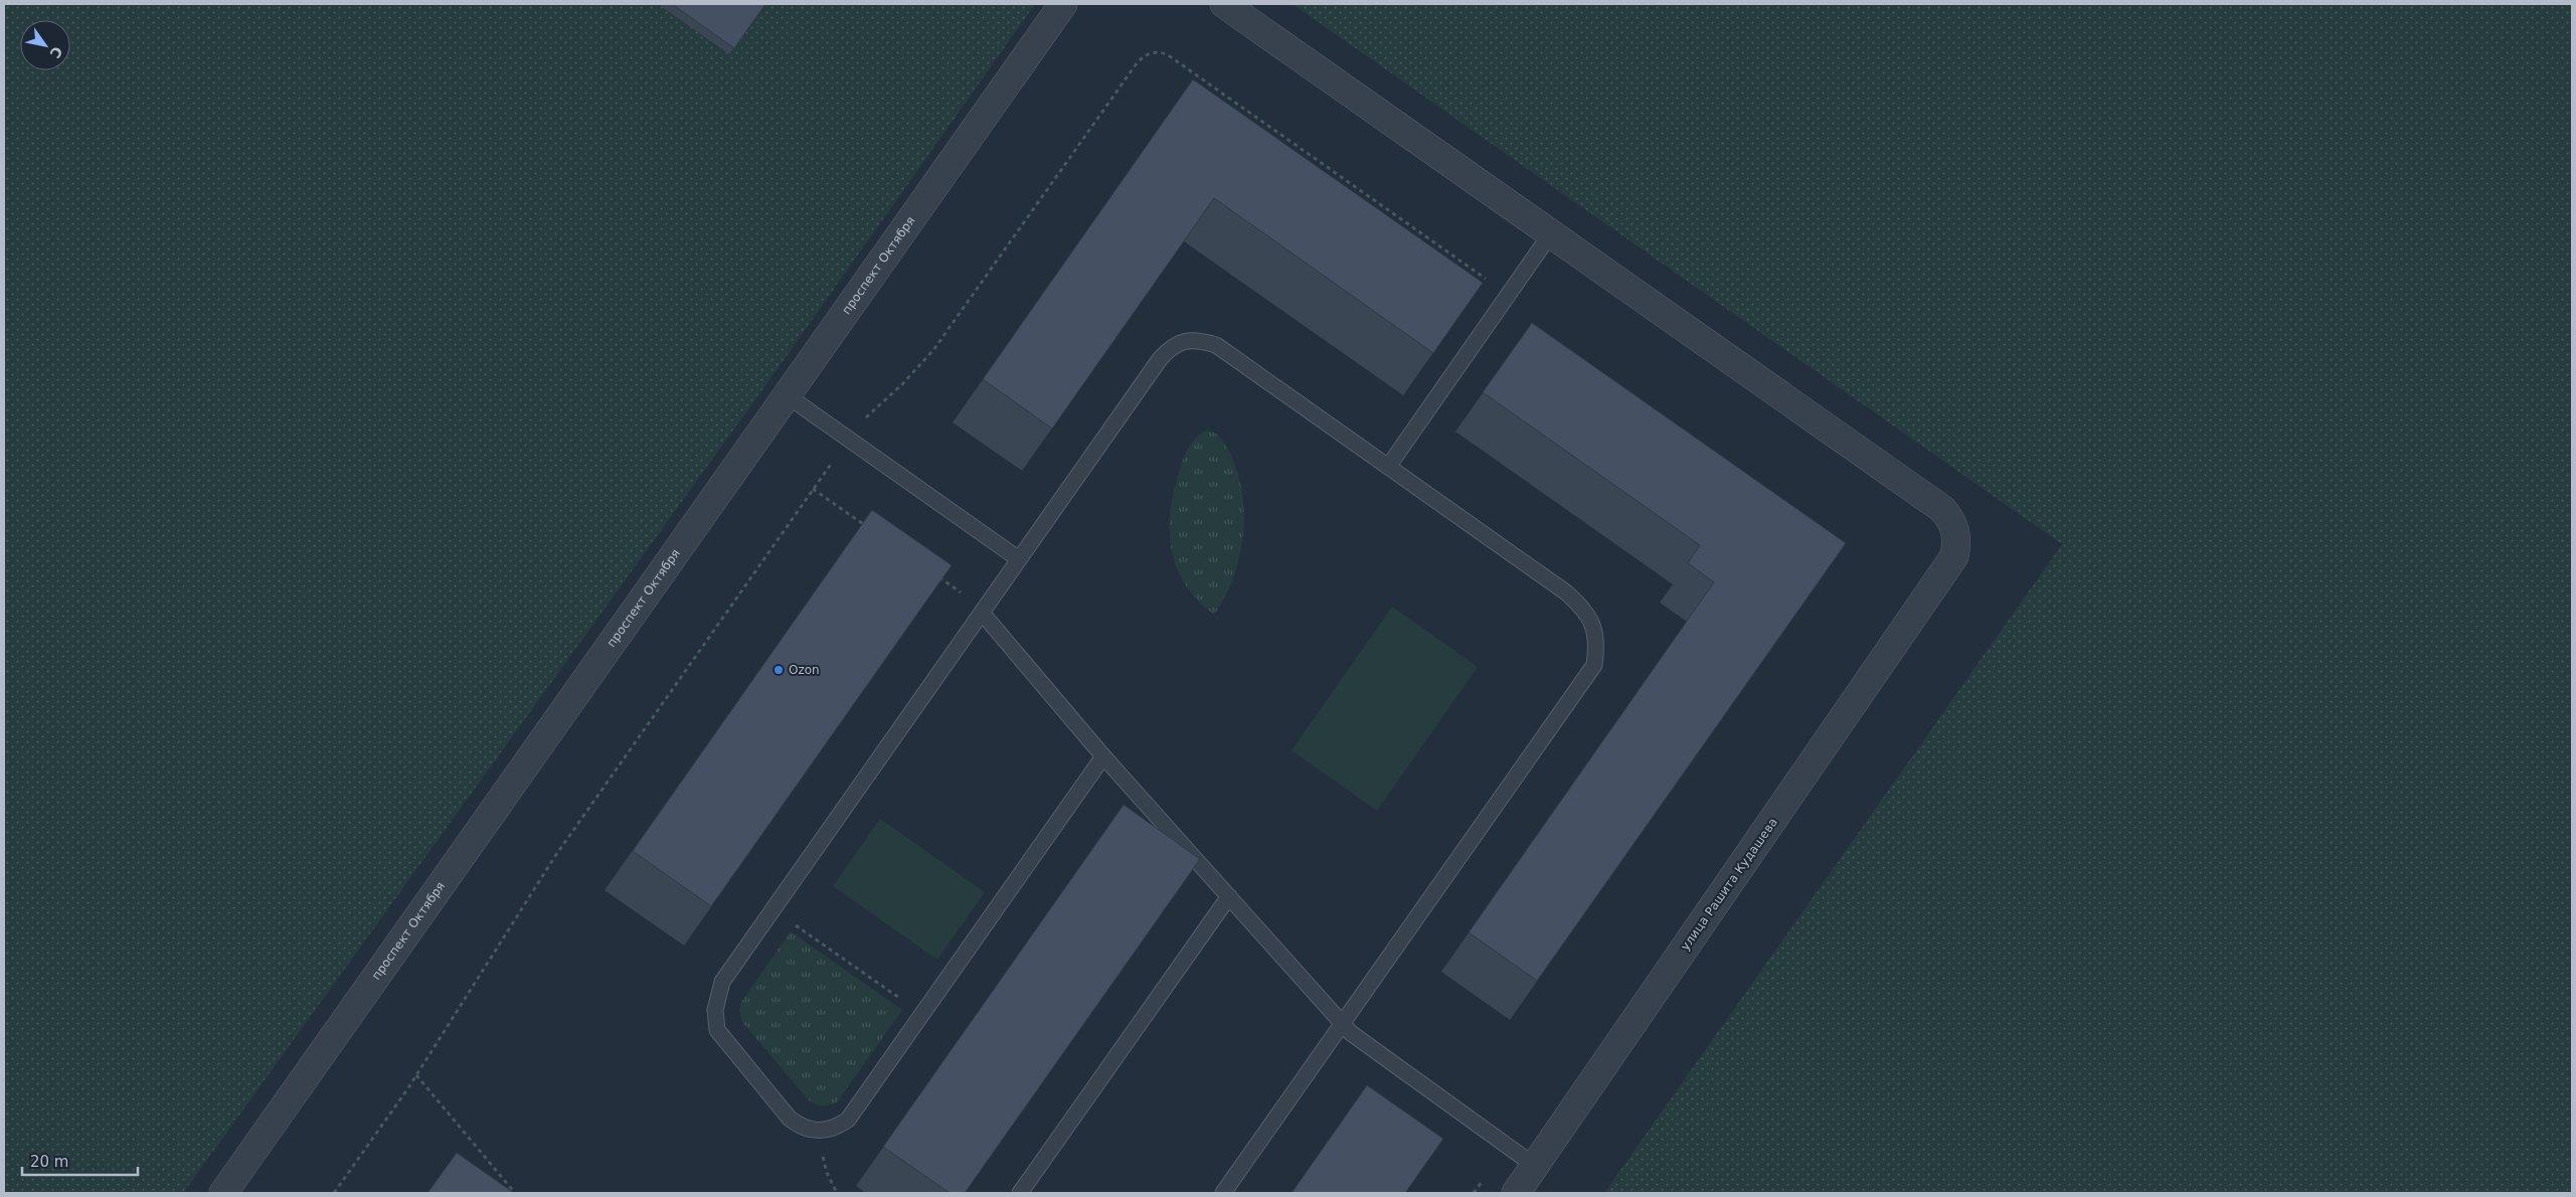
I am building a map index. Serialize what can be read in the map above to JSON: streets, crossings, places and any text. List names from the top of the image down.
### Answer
{
  "streets": {
    "street": ["проспект Октября", "улица Рашита Кудашева"]
  },
  "places": ["Ozon"],
  "scale_bar": "20 m",
  "north": "bottom right"
}
